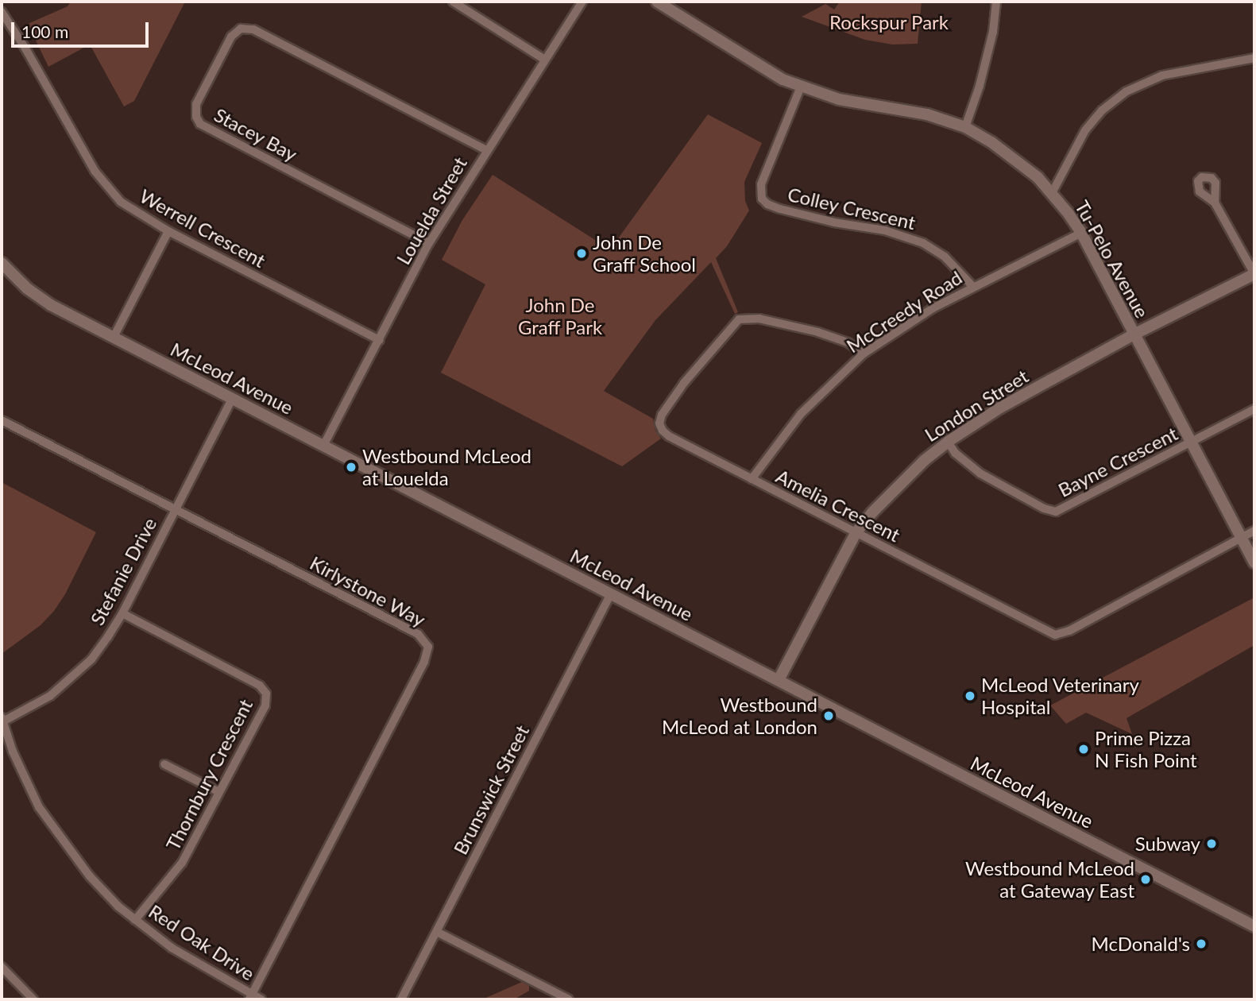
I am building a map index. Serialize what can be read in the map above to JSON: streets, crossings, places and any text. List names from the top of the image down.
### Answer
{
  "streets": {
    "street": [
      "Stacey Bay",
      "Colley Crescent",
      "Louelda Street",
      "Werrell Crescent",
      "Tu-Pelo Avenue",
      "McCreedy Road",
      "McLeod Avenue",
      "London Street",
      "Bayne Crescent",
      "Amelia Crescent",
      "Stefanie Drive",
      "Kirlystone Way",
      "Thornbury Crescent",
      "Brunswick Street",
      "Red Oak Drive"
    ]
  },
  "crossings": [
    ["Stacey Bay", "Louelda Street"],
    ["Colley Crescent", "Tu-Pelo Avenue"],
    ["Colley Crescent", "McCreedy Road"],
    ["Louelda Street", "Werrell Crescent"],
    ["Louelda Street", "McLeod Avenue"],
    ["Tu-Pelo Avenue", "McCreedy Road"],
    ["Tu-Pelo Avenue", "London Street"],
    ["Tu-Pelo Avenue", "Bayne Crescent"],
    ["Tu-Pelo Avenue", "Amelia Crescent"],
    ["McCreedy Road", "Amelia Crescent"],
    ["McLeod Avenue", "London Street"],
    ["McLeod Avenue", "Stefanie Drive"],
    ["McLeod Avenue", "Brunswick Street"],
    ["London Street", "Bayne Crescent"],
    ["London Street", "Amelia Crescent"],
    ["Stefanie Drive", "Kirlystone Way"],
    ["Stefanie Drive", "Thornbury Crescent"],
    ["Stefanie Drive", "Red Oak Drive"],
    ["Kirlystone Way", "Red Oak Drive"],
    ["Thornbury Crescent", "Red Oak Drive"]
  ],
  "parks": ["Rockspur Park", "John De Graff Park"],
  "places": [
    "John De Graff School",
    "Westbound McLeod at Louelda",
    "McLeod Veterinary Hospital",
    "Westbound McLeod at London",
    "Prime Pizza N Fish Point",
    "Subway",
    "Westbound McLeod at Gateway East",
    "McDonald's"
  ],
  "scale_bar": "100 m"
}
